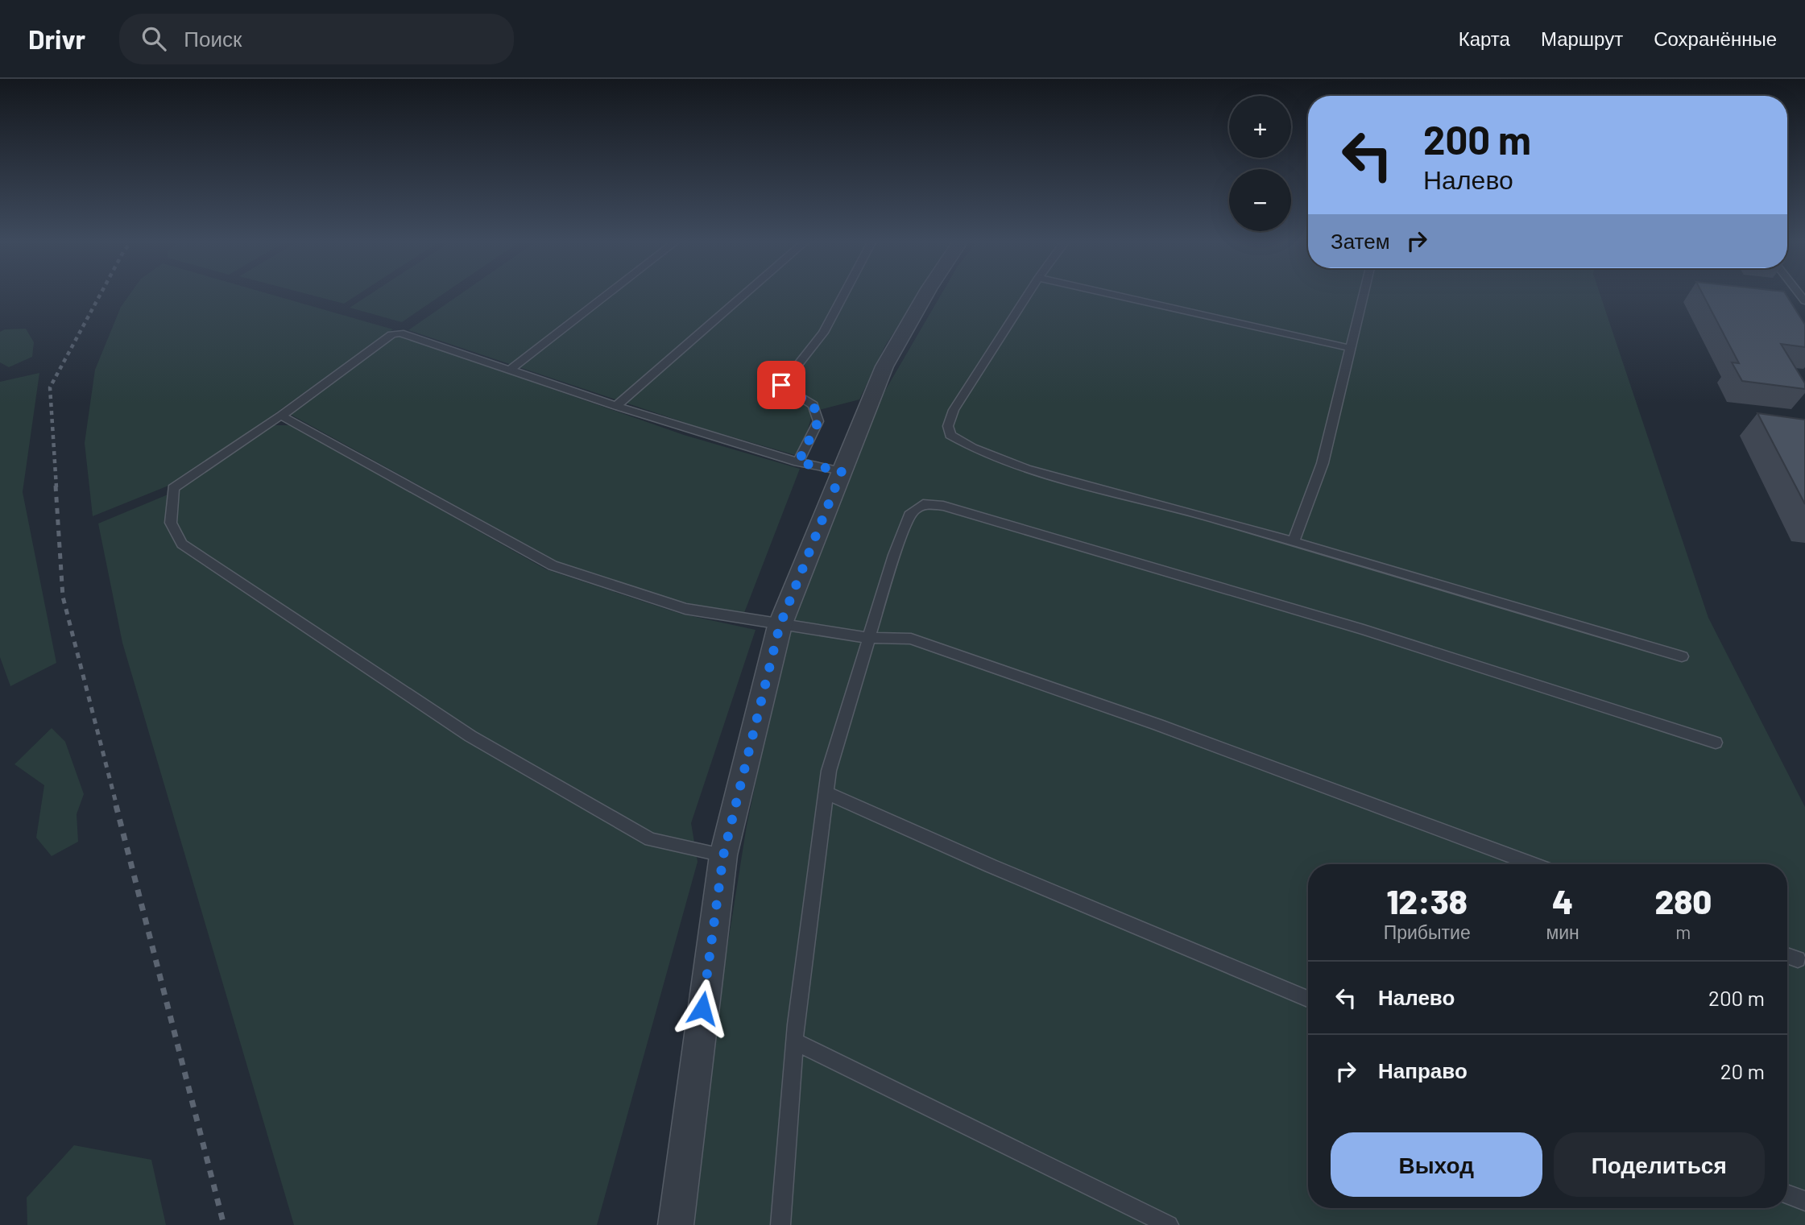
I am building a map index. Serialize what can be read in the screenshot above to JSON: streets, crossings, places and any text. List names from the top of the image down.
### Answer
{
  "page": {
    "header": "Drivr",
    "search": "Поиск",
    "nav": ["Карта", "Маршрут", "Сохранённые"],
    "map_buttons": ["+", "−"],
    "turn": ["200 m", "Налево"],
    "then": "Затем",
    "eta": [
      "12:38",
      "Прибытие",
      "4",
      "мин",
      "280",
      "m"
    ],
    "list": [
      {
        "name": "Налево",
        "value": "200 m"
      },
      {
        "name": "Направо",
        "value": "20 m"
      }
    ],
    "buttons": ["Выход", "Поделиться"]
  }
}
